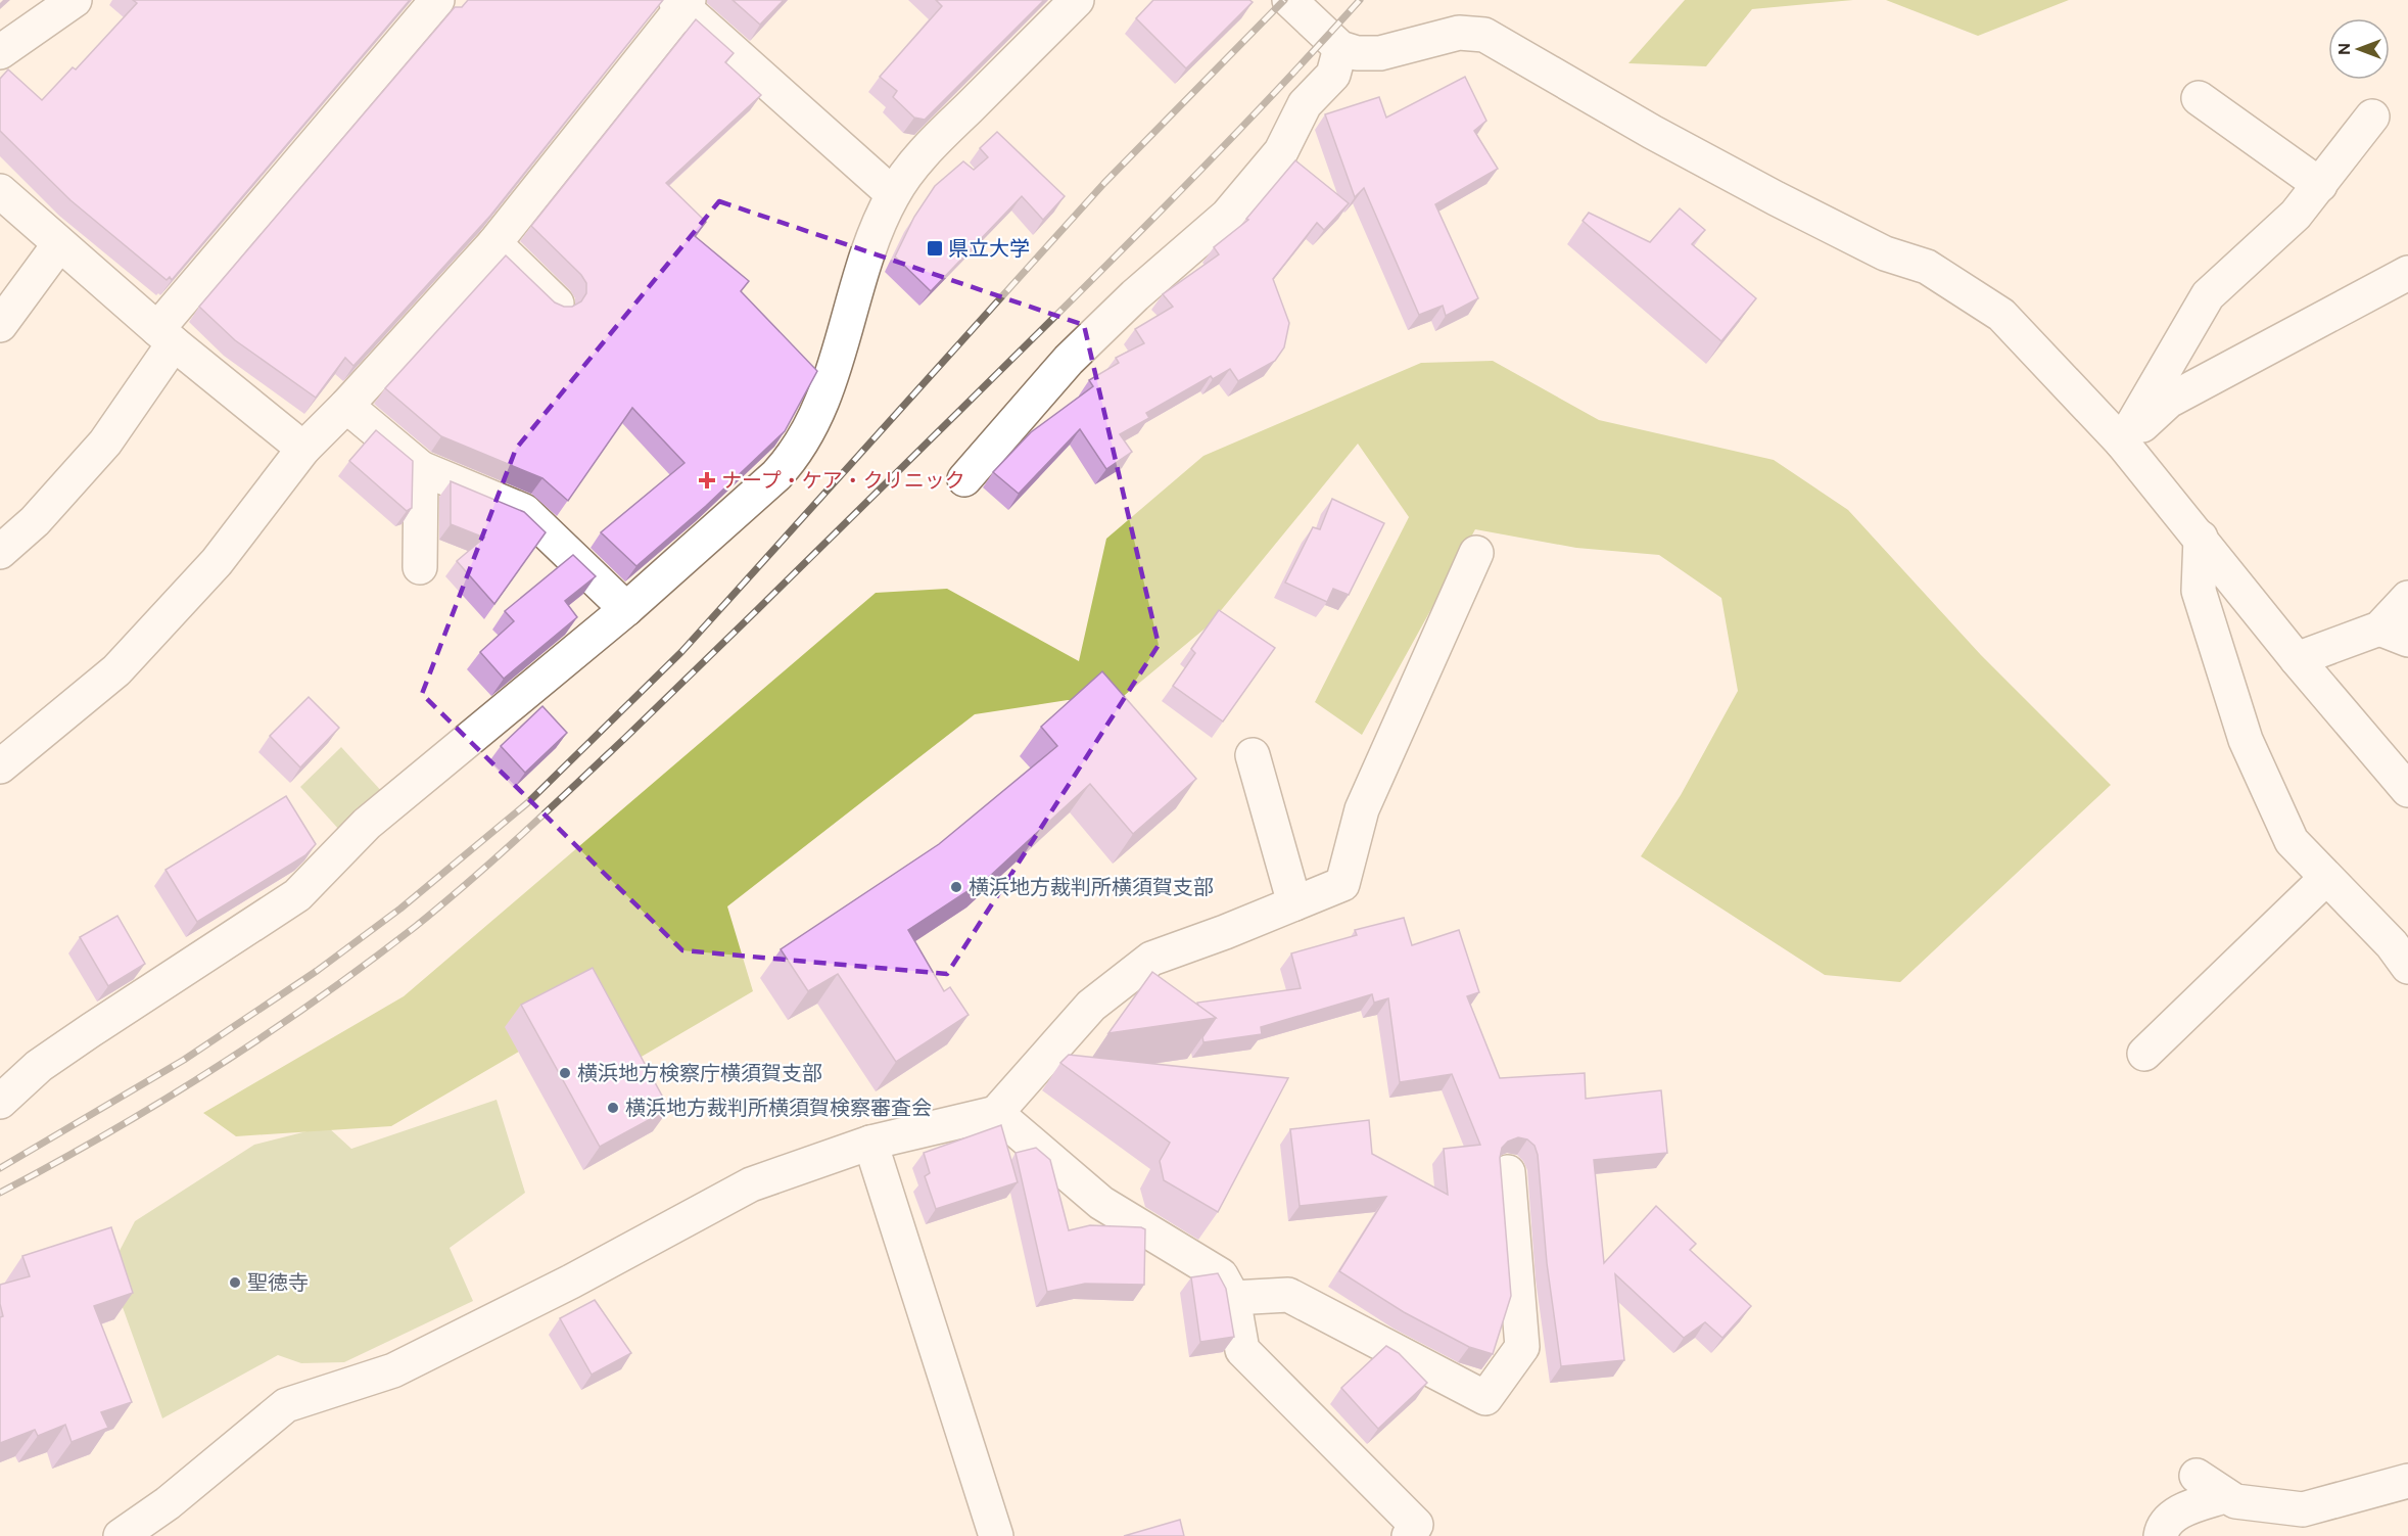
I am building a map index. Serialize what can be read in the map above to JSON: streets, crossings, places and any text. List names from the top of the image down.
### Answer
{
  "places": {
    "transit": ["県立大学"],
    "health": ["ナープ・ケア・クリニック"],
    "other": [
      "横浜地方裁判所横須賀支部",
      "横浜地方検察庁横須賀支部",
      "横浜地方裁判所横須賀検察審査会",
      "聖徳寺"
    ]
  },
  "north": "left"
}
